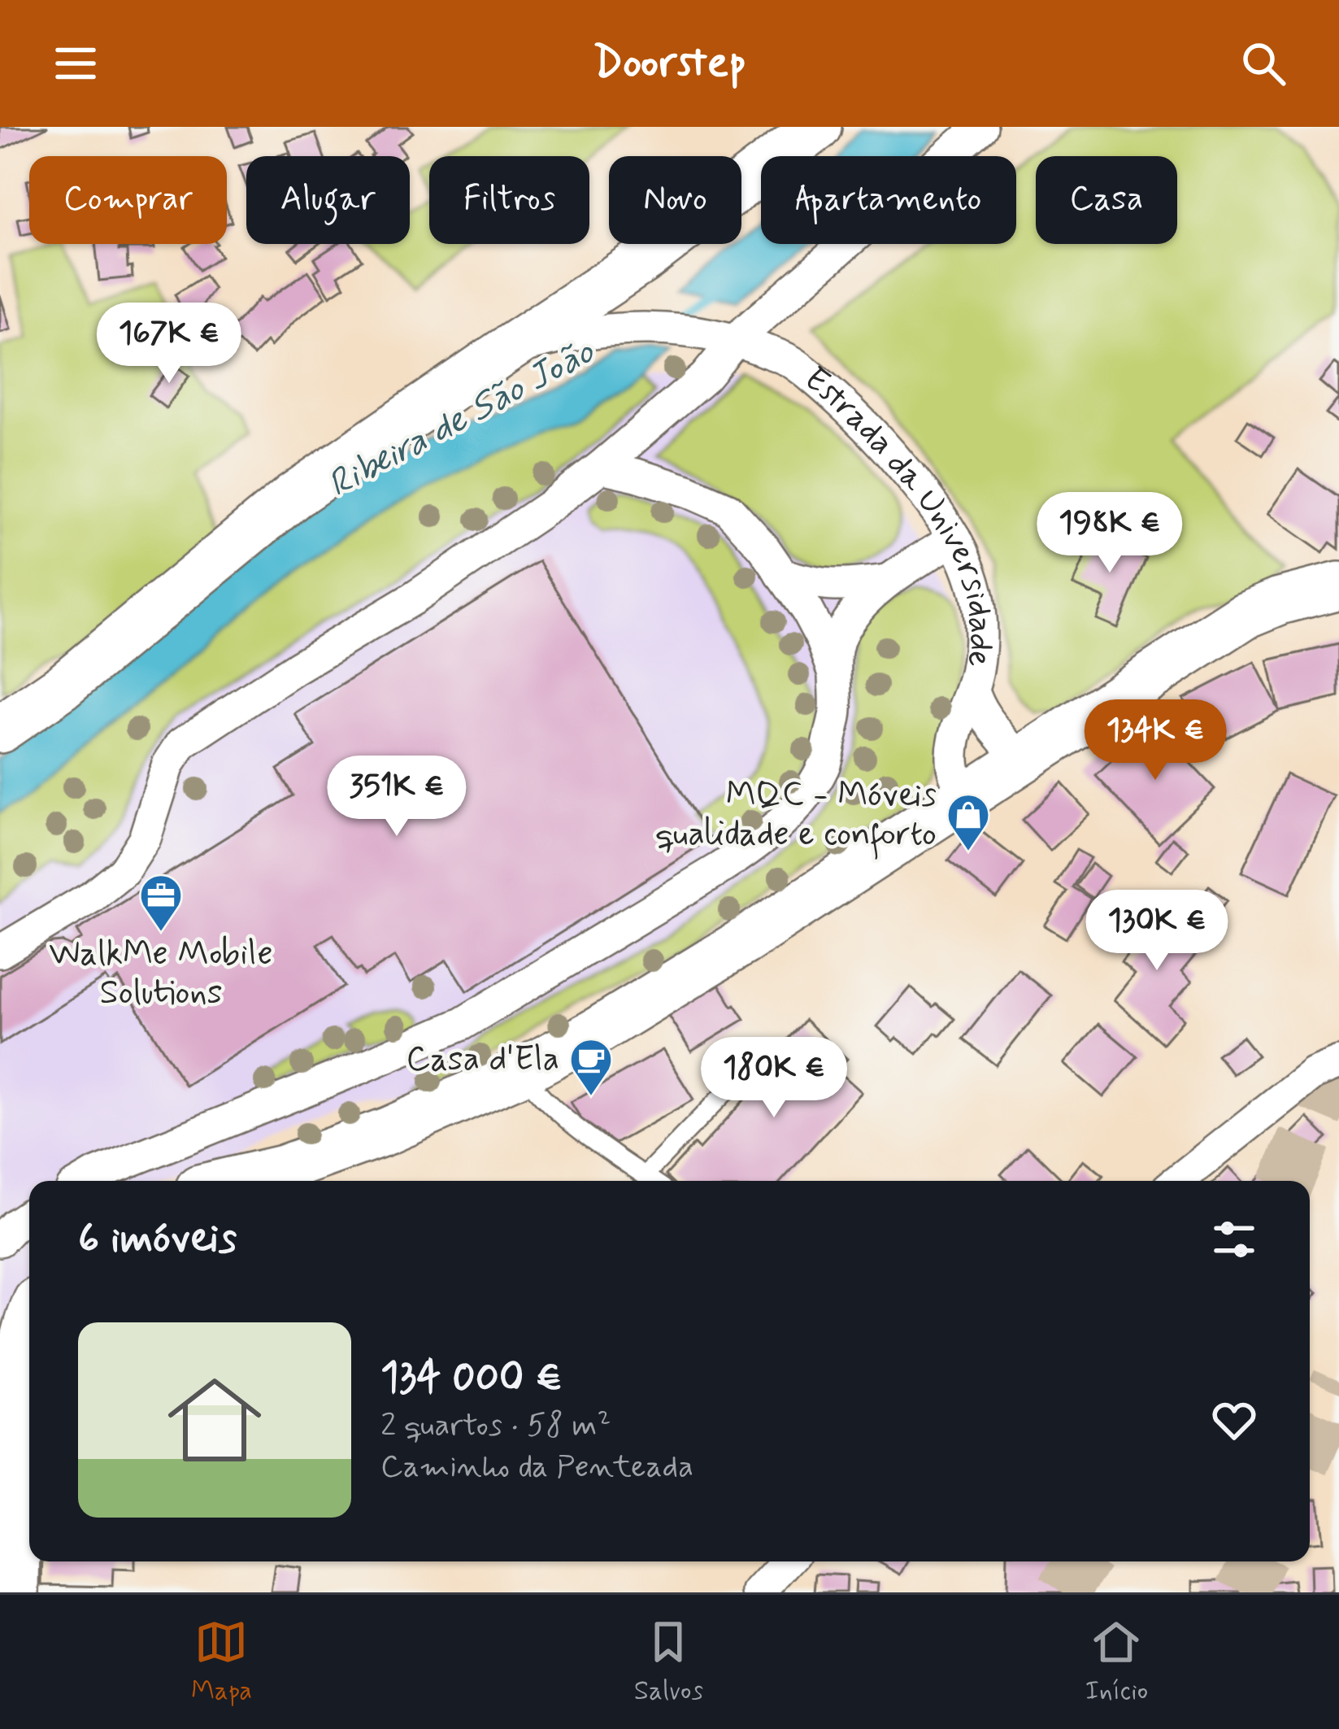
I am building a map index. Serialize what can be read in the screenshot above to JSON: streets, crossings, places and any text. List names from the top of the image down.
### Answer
{
  "streets": {
    "street": ["Estrada da Universidade"]
  },
  "water": ["Ribeira de São João"],
  "places": {
    "shop": ["MQC - Móveis qualidade e conforto"],
    "office": ["WalkMe Mobile Solutions"],
    "cafe": ["Casa d'Ela"]
  },
  "page": {
    "header": "Doorstep",
    "chip": [
      "Comprar",
      "Alugar",
      "Filtros",
      "Novo",
      "Apartamento",
      "Casa"
    ],
    "price": [
      "167K €",
      "198K €",
      "134K €",
      "351K €",
      "130K €",
      "180K €"
    ],
    "heading": "6 imóveis",
    "list": [
      {
        "name": "134 000 €",
        "note": "2 quartos · 58 m² · Caminho da Penteada"
      }
    ],
    "tabs": ["Mapa", "Salvos", "Início"]
  }
}
